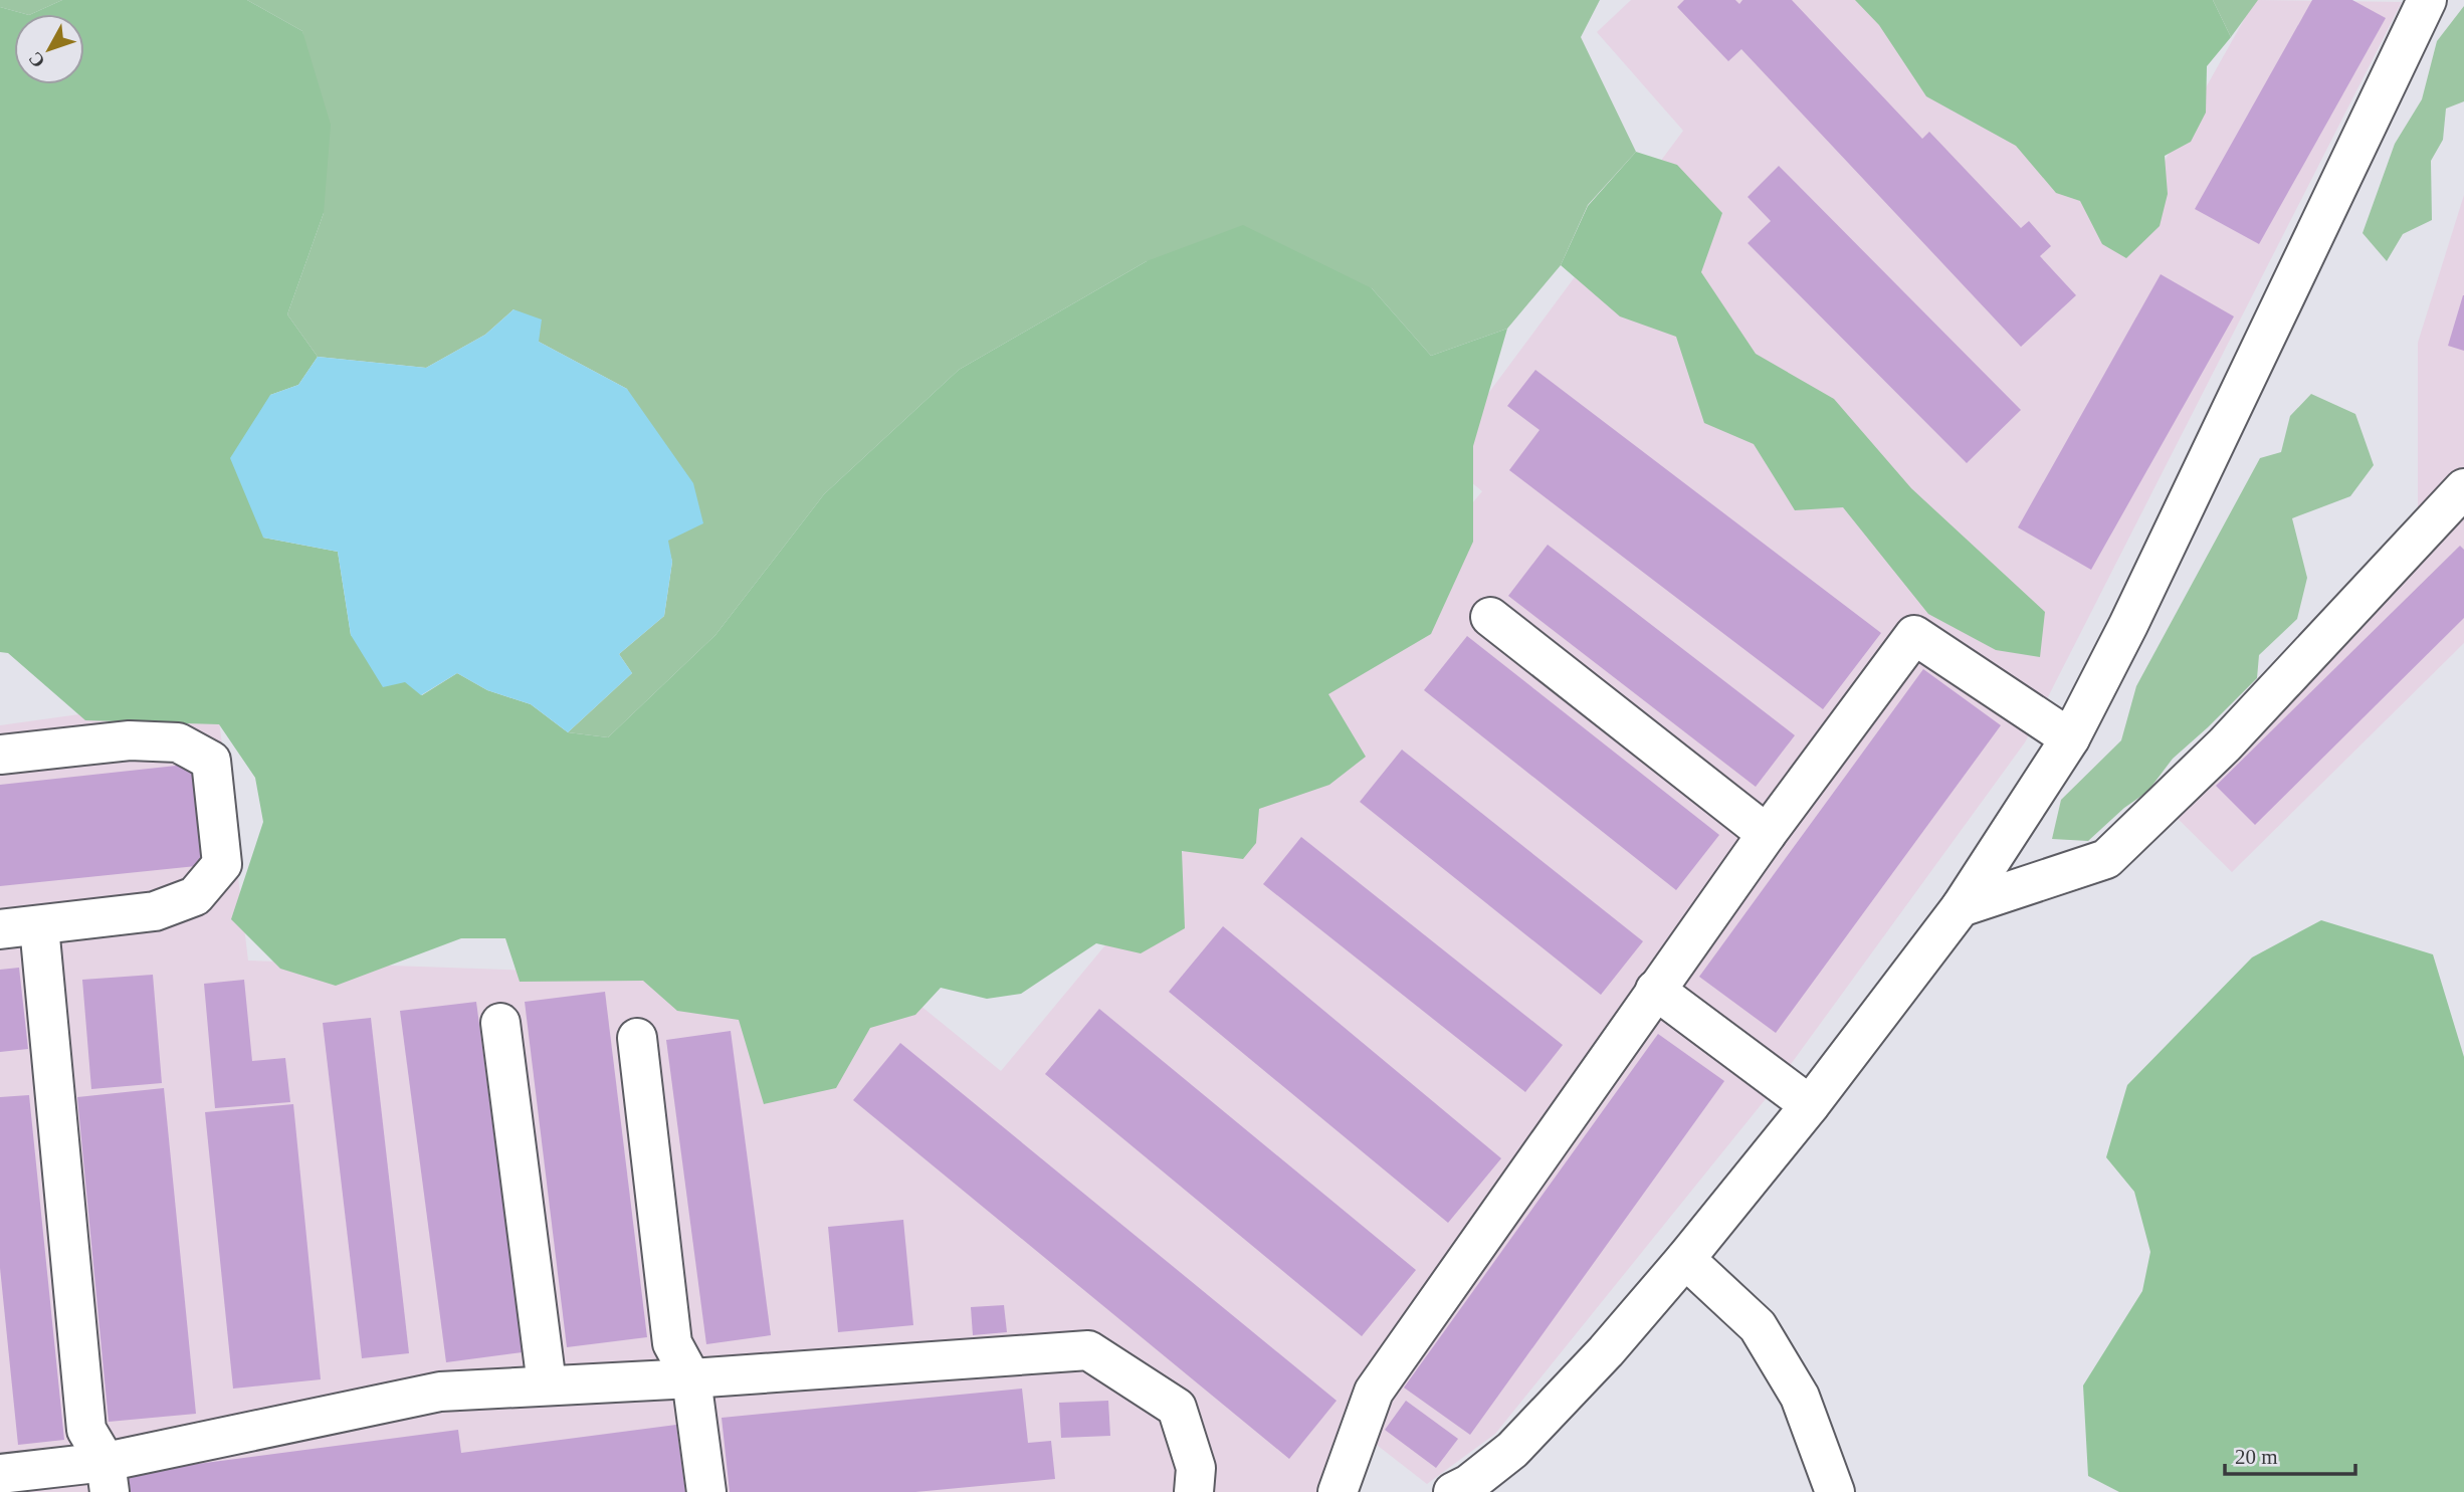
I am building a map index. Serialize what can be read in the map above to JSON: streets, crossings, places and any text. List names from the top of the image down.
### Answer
{
  "scale_bar": "20 m",
  "north": "bottom left"
}
